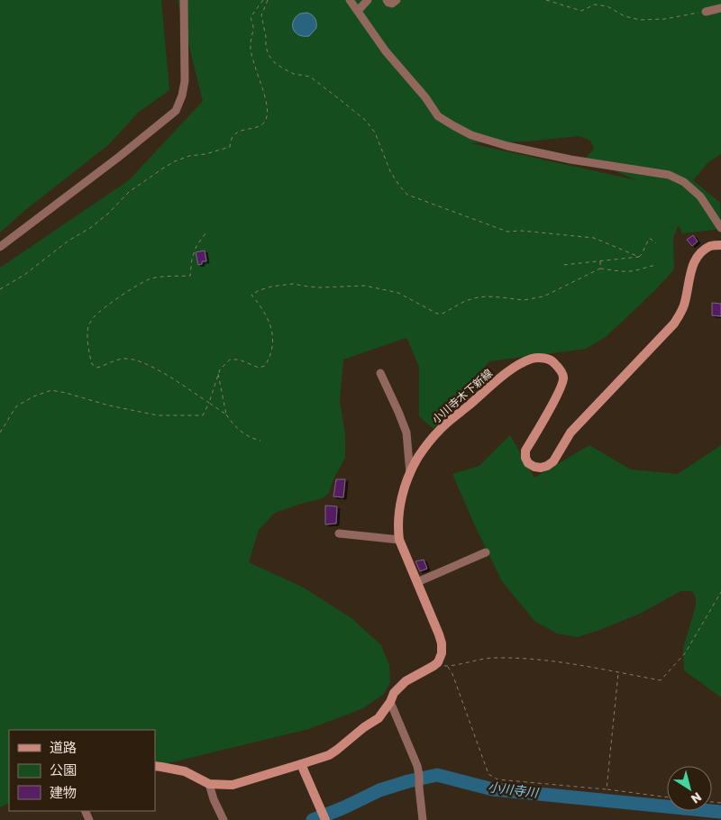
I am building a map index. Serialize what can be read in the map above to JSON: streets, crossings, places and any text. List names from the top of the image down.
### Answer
{
  "streets": {
    "main road": ["小川寺木下新線"]
  },
  "water": ["小川寺川"],
  "legend": ["道路", "公園", "建物"],
  "north": "bottom right"
}
